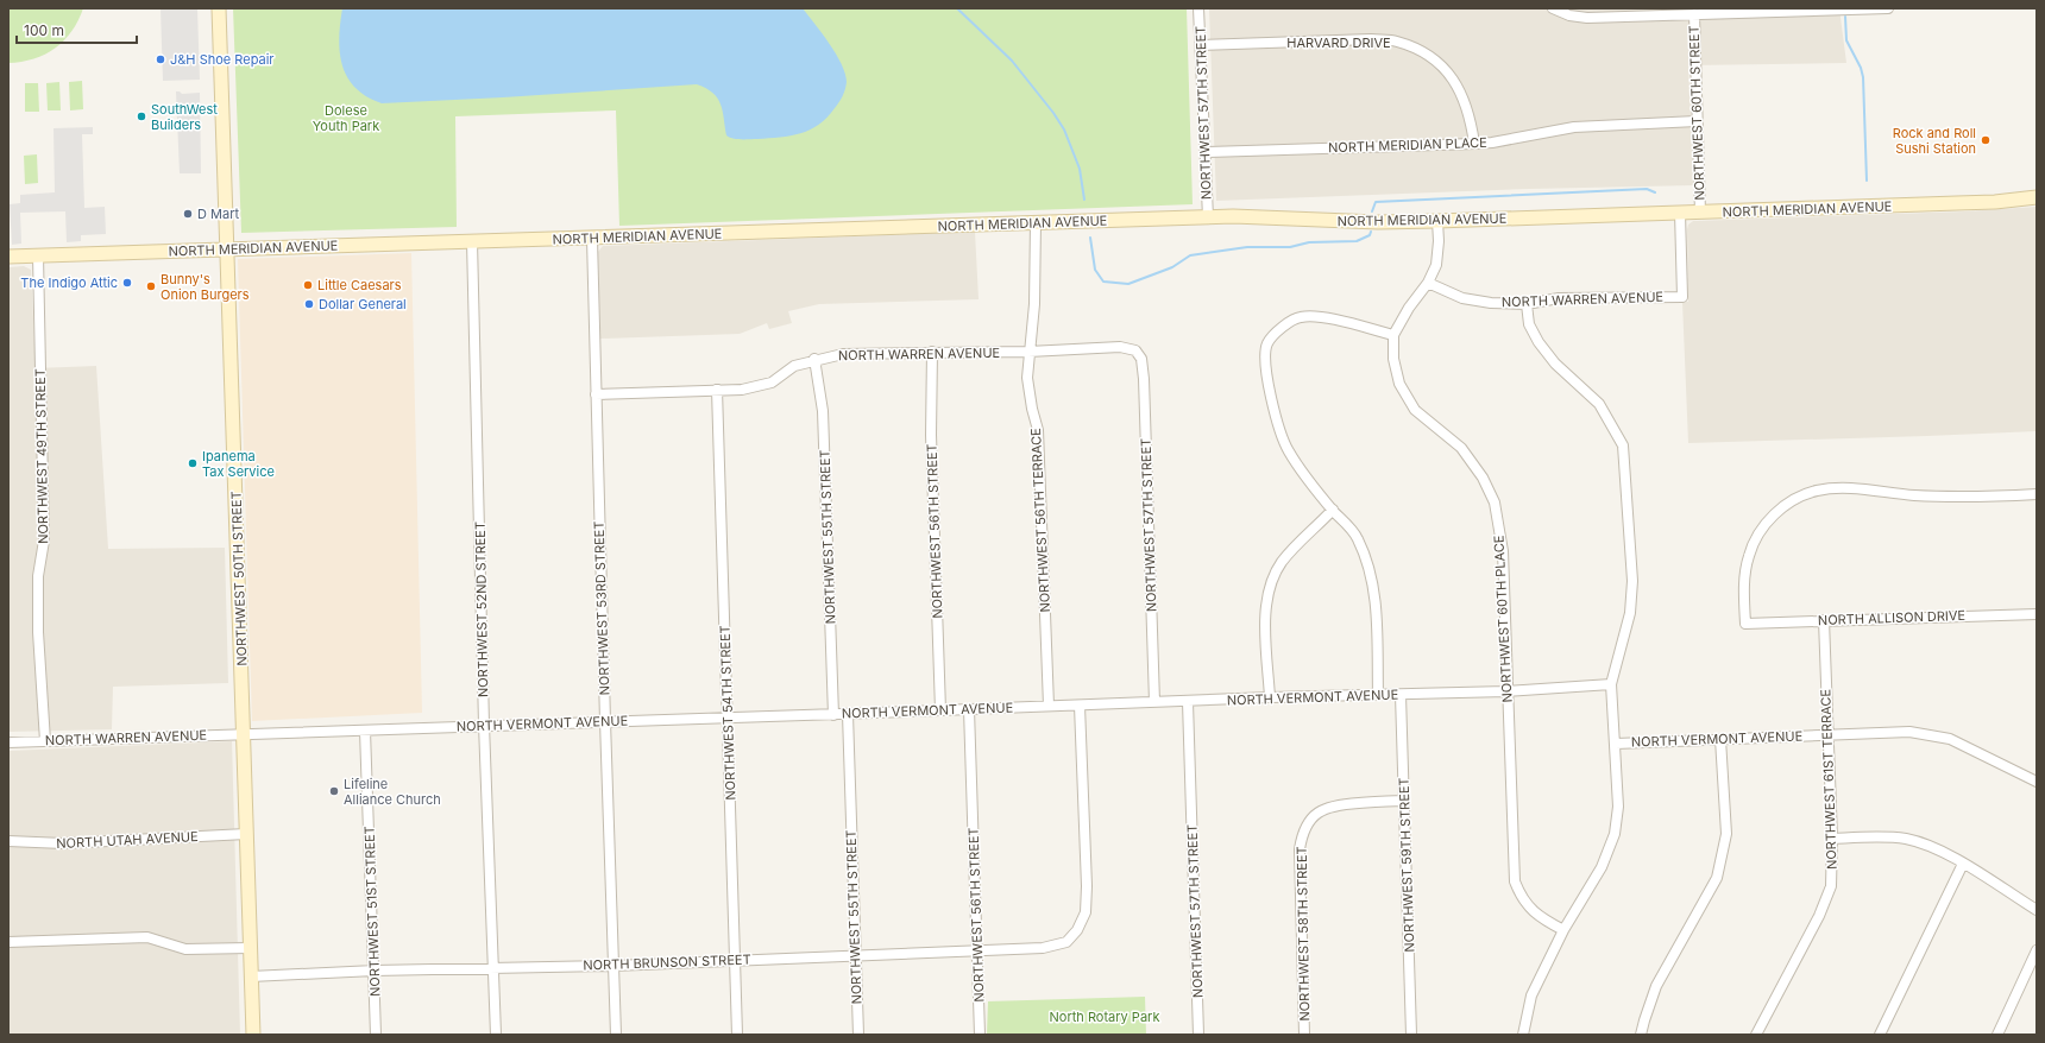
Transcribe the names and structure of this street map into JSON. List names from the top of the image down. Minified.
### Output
{"streets":{"main road":["NORTH MERIDIAN AVENUE","NORTHWEST 50TH STREET"],"street":["HARVARD DRIVE","NORTHWEST 57TH STREET","NORTHWEST 60TH STREET","NORTH MERIDIAN PLACE","NORTH WARREN AVENUE","NORTHWEST 49TH STREET","NORTHWEST 56TH TERRACE","NORTHWEST 56TH STREET","NORTHWEST 55TH STREET","NORTHWEST 53RD STREET","NORTHWEST 52ND STREET","NORTH ALLISON DRIVE","NORTHWEST 60TH PLACE","NORTH VERMONT AVENUE","NORTHWEST 54TH STREET","NORTHWEST 61ST TERRACE","NORTH UTAH AVENUE","NORTHWEST 59TH STREET","NORTHWEST 51ST STREET","NORTHWEST 58TH STREET","NORTH BRUNSON STREET"]},"crossings":[["HARVARD DRIVE","NORTHWEST 57TH STREET"],["HARVARD DRIVE","NORTH MERIDIAN PLACE"],["NORTHWEST 57TH STREET","NORTH MERIDIAN PLACE"],["NORTHWEST 57TH STREET","NORTH MERIDIAN AVENUE"],["NORTHWEST 57TH STREET","NORTH WARREN AVENUE"],["NORTHWEST 57TH STREET","NORTH VERMONT AVENUE"],["NORTHWEST 60TH STREET","NORTH MERIDIAN PLACE"],["NORTHWEST 60TH STREET","NORTH MERIDIAN AVENUE"],["NORTHWEST 60TH STREET","NORTH WARREN AVENUE"],["NORTH MERIDIAN AVENUE","NORTHWEST 49TH STREET"],["NORTH MERIDIAN AVENUE","NORTHWEST 56TH TERRACE"],["NORTH MERIDIAN AVENUE","NORTHWEST 50TH STREET"],["NORTH MERIDIAN AVENUE","NORTHWEST 53RD STREET"],["NORTH MERIDIAN AVENUE","NORTHWEST 52ND STREET"],["NORTH MERIDIAN AVENUE","NORTHWEST 60TH PLACE"],["NORTH WARREN AVENUE","NORTHWEST 49TH STREET"],["NORTH WARREN AVENUE","NORTHWEST 56TH TERRACE"],["NORTH WARREN AVENUE","NORTHWEST 56TH STREET"],["NORTH WARREN AVENUE","NORTHWEST 55TH STREET"],["NORTH WARREN AVENUE","NORTHWEST 50TH STREET"],["NORTH WARREN AVENUE","NORTHWEST 53RD STREET"],["NORTH WARREN AVENUE","NORTHWEST 60TH PLACE"],["NORTH WARREN AVENUE","NORTH VERMONT AVENUE"],["NORTH WARREN AVENUE","NORTHWEST 54TH STREET"],["NORTHWEST 56TH TERRACE","NORTH VERMONT AVENUE"],["NORTHWEST 56TH STREET","NORTH VERMONT AVENUE"],["NORTHWEST 56TH STREET","NORTH BRUNSON STREET"],["NORTHWEST 55TH STREET","NORTH VERMONT AVENUE"],["NORTHWEST 55TH STREET","NORTH BRUNSON STREET"],["NORTHWEST 50TH STREET","NORTH VERMONT AVENUE"],["NORTHWEST 50TH STREET","NORTH UTAH AVENUE"],["NORTHWEST 50TH STREET","NORTH BRUNSON STREET"],["NORTHWEST 53RD STREET","NORTH VERMONT AVENUE"],["NORTHWEST 53RD STREET","NORTH BRUNSON STREET"],["NORTHWEST 52ND STREET","NORTH VERMONT AVENUE"],["NORTHWEST 52ND STREET","NORTH BRUNSON STREET"],["NORTH ALLISON DRIVE","NORTHWEST 61ST TERRACE"],["NORTHWEST 60TH PLACE","NORTH VERMONT AVENUE"],["NORTH VERMONT AVENUE","NORTHWEST 54TH STREET"],["NORTH VERMONT AVENUE","NORTHWEST 61ST TERRACE"],["NORTH VERMONT AVENUE","NORTHWEST 59TH STREET"],["NORTH VERMONT AVENUE","NORTHWEST 51ST STREET"],["NORTH VERMONT AVENUE","NORTH BRUNSON STREET"],["NORTHWEST 54TH STREET","NORTH BRUNSON STREET"],["NORTHWEST 59TH STREET","NORTHWEST 58TH STREET"],["NORTHWEST 51ST STREET","NORTH BRUNSON STREET"]],"parks":["Dolese Youth Park","North Rotary Park"],"places":["J&H Shoe Repair","SouthWest Builders","Rock and Roll Sushi Station","D Mart","The Indigo Attic","Little Caesars","Bunny's Onion Burgers","Dollar General","Ipanema Tax Service","Lifeline Alliance Church"],"scale_bar":"100 m"}
